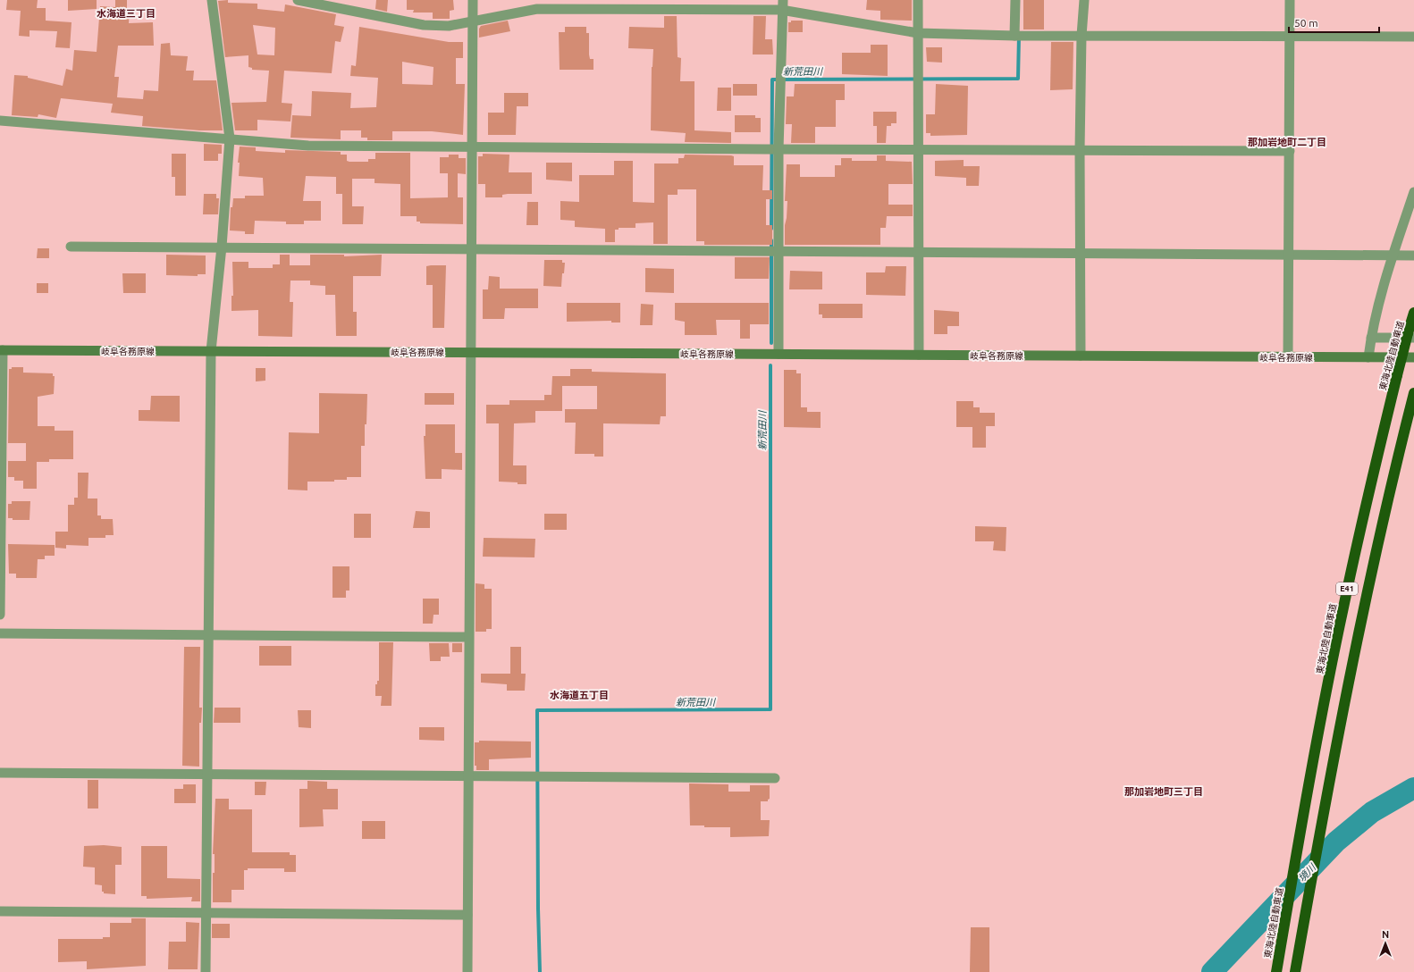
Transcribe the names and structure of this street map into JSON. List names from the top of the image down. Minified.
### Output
{"streets":{"highway":["東海北陸自動車道","E41"],"main road":["岐阜各務原線"]},"districts":["水海道三丁目","那加岩地町二丁目","水海道五丁目","那加岩地町三丁目"],"water":["新荒田川","境川"],"scale_bar":"50 m","north":"top"}
